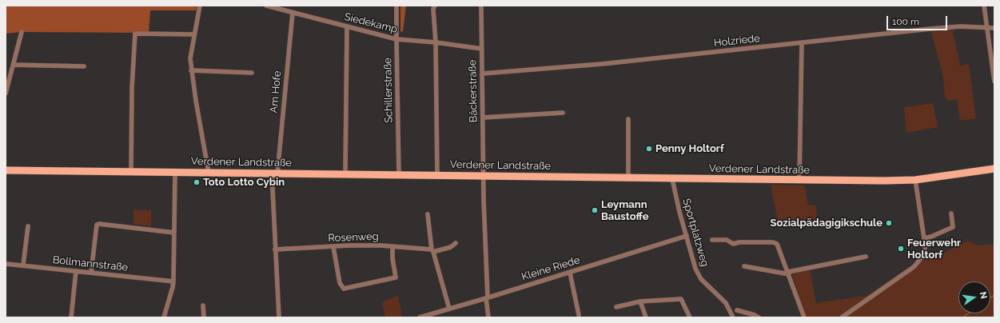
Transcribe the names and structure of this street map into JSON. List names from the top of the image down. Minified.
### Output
{"streets":{"main road":["Verdener Landstraße"],"street":["Siedekamp","Holzriede","Schillerstraße","Bäckerstraße","Am Hofe","Sportplatzweg","Rosenweg","Bollmannstraße","Kleine Riede"]},"crossings":[["Siedekamp","Schillerstraße"],["Siedekamp","Bäckerstraße"],["Siedekamp","Am Hofe"],["Holzriede","Bäckerstraße"],["Schillerstraße","Verdener Landstraße"],["Bäckerstraße","Verdener Landstraße"],["Bäckerstraße","Kleine Riede"],["Am Hofe","Verdener Landstraße"],["Am Hofe","Rosenweg"],["Verdener Landstraße","Sportplatzweg"],["Sportplatzweg","Kleine Riede"]],"places":["Penny Holtorf","Toto Lotto Cybin","Leymann Baustoffe","Sozialpädagigikschule","Feuerwehr Holtorf"],"scale_bar":"100 m","north":"right"}
